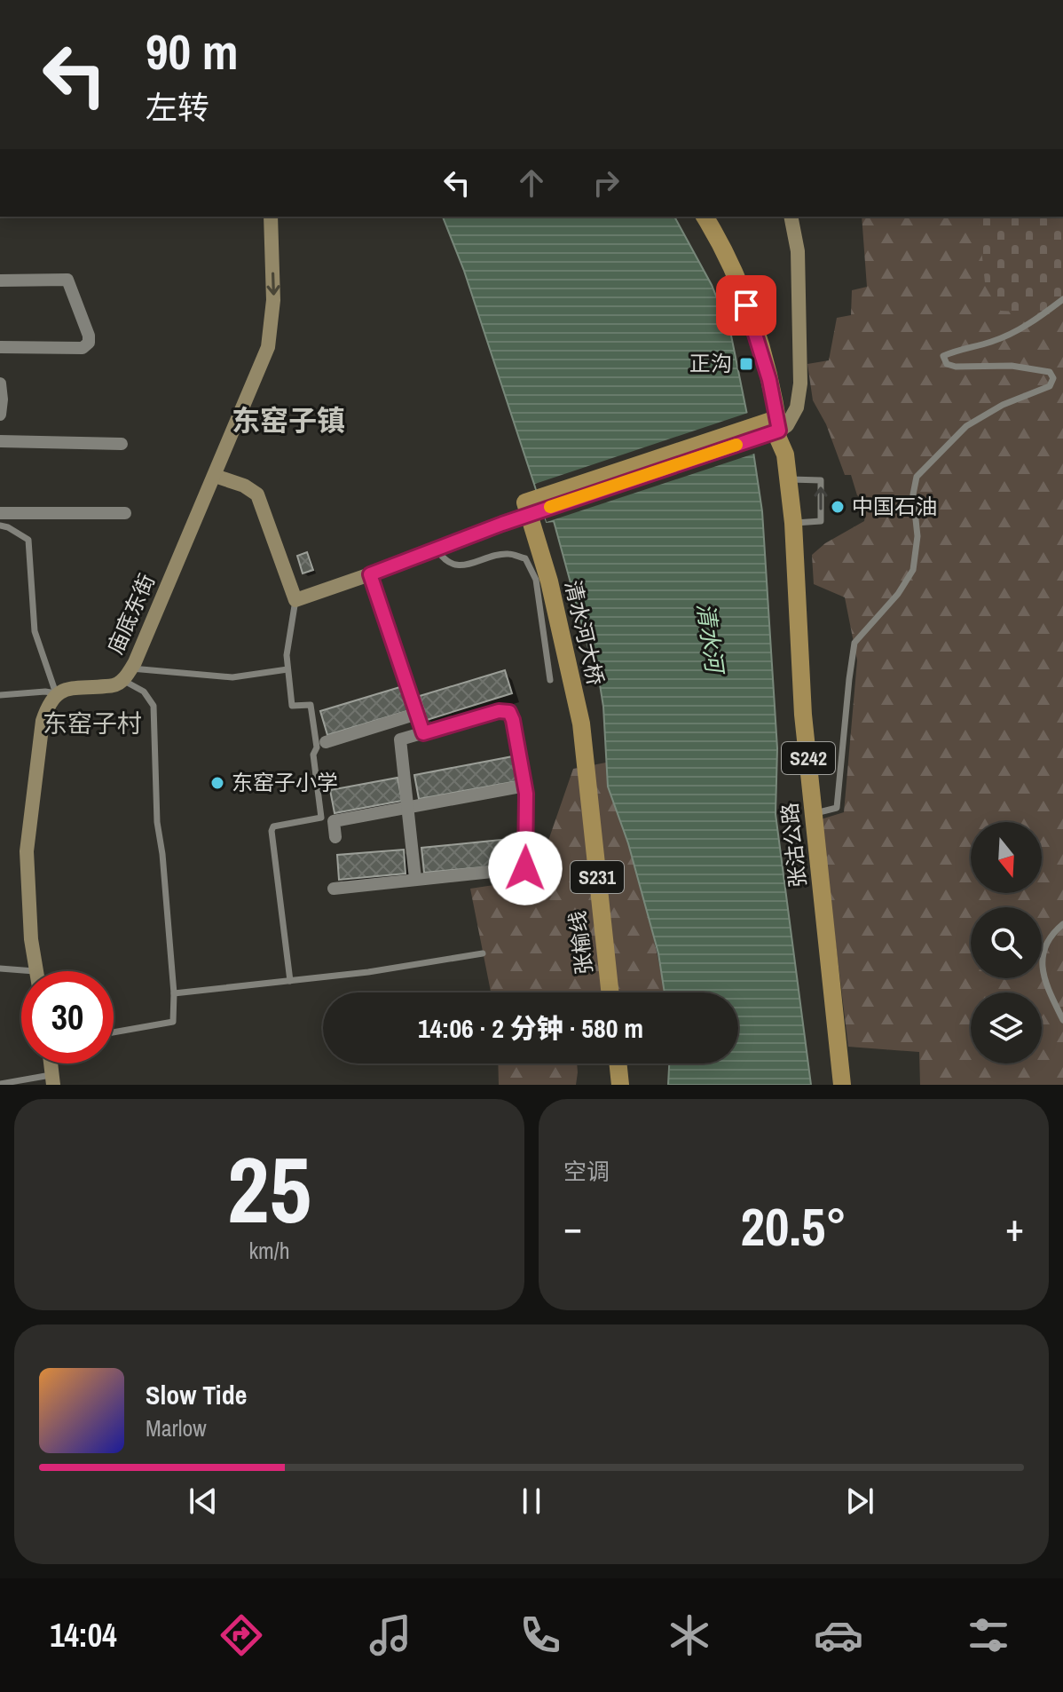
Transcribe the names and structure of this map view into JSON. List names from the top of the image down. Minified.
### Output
{"streets":{"main road":["清水河大桥","S242","张沽公路","S231","张榆线"],"street":["庙底东街"]},"crossings":[["清水河大桥","张榆线"]],"one_way":["庙底东街"],"districts":["东窑子镇","东窑子村"],"water":["清水河"],"places":{"transit":["正沟"],"other":["中国石油","东窑子小学"]},"north":"bottom","page":{"turn":["90 m","左转"],"limit":"30","trip":"14:06 · 2 分钟 · 580 m","tile":[["25","km/h"],"空调"],"heat":["−","20.5°","+"],"song":["Slow Tide","Marlow"],"tabs":"14:04"}}
